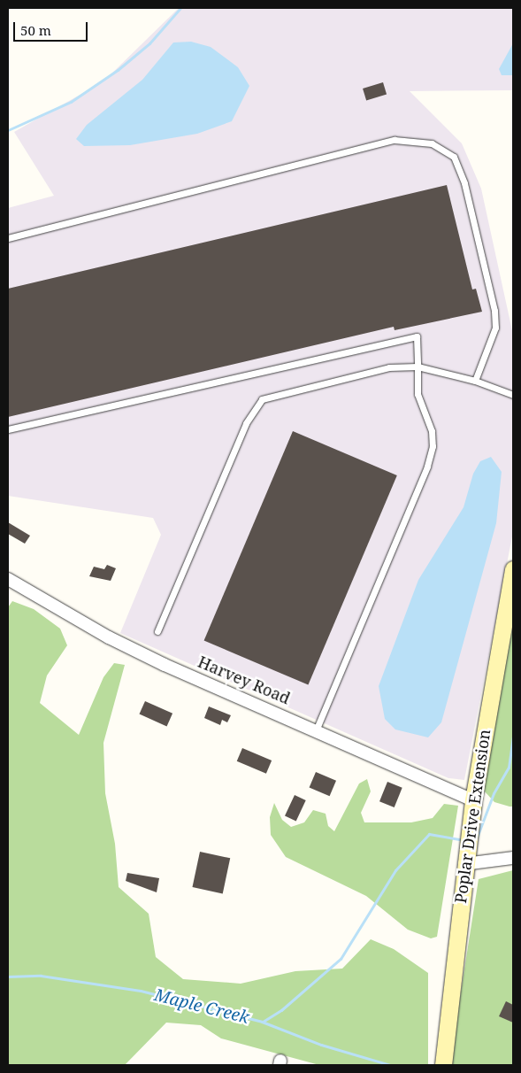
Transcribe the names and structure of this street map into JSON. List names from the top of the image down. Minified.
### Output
{"streets":{"street":["Harvey Road","Poplar Drive Extension"]},"crossings":[["Harvey Road","Poplar Drive Extension"]],"water":["Maple Creek"],"scale_bar":"50 m"}
